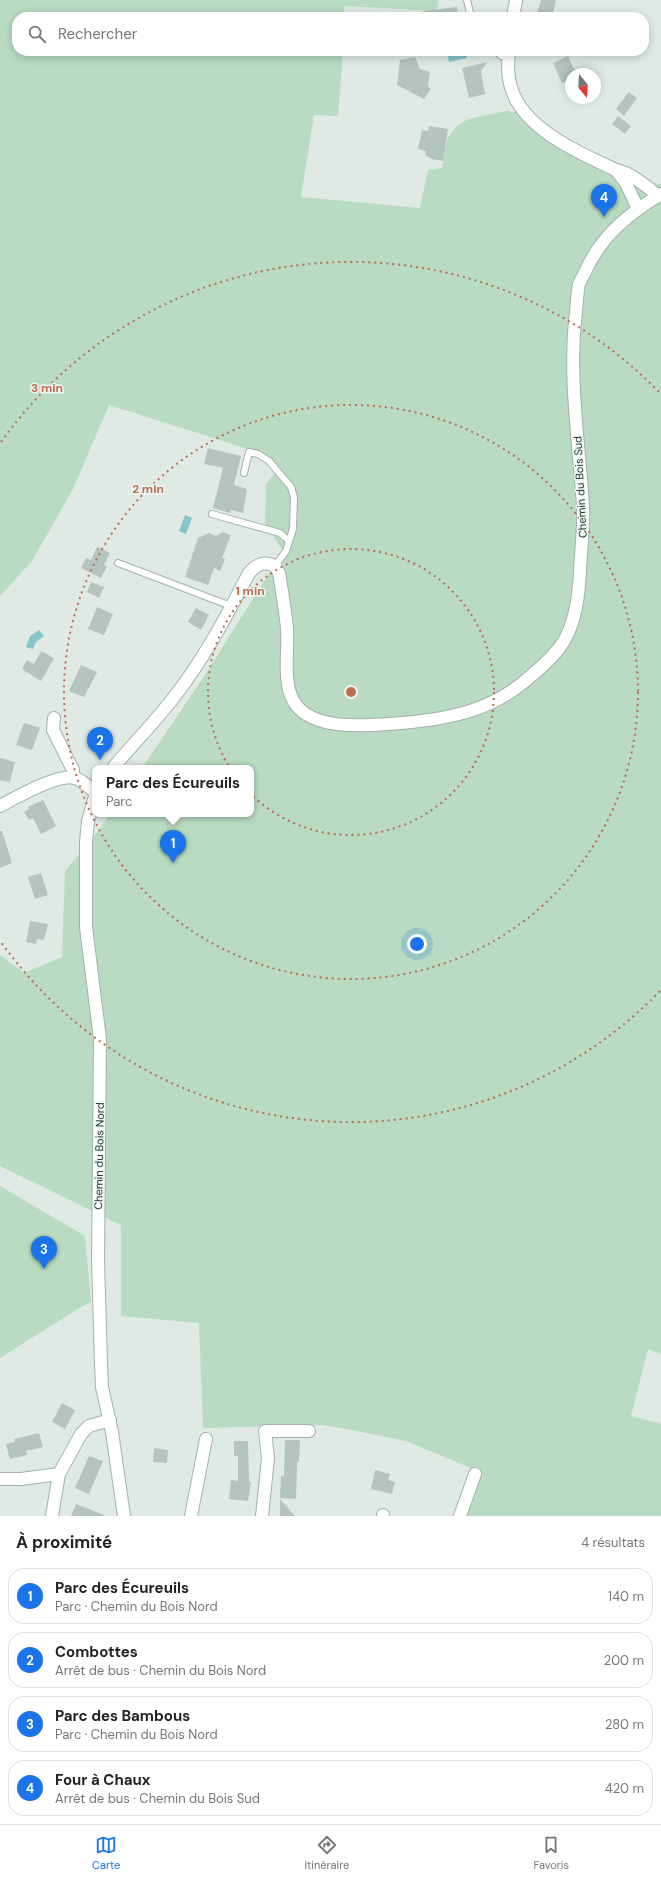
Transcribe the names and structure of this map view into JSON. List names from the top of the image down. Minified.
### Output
{"streets":{"street":["Chemin du Bois Sud","Chemin du Bois Nord"]},"north":"bottom","page":{"search":"Rechercher","pins":["4","2","1","3"],"popup":["Parc des Écureuils","Parc"],"heading":["À proximité","4 résultats"],"list":[{"mark":"1","name":"Parc des Écureuils","note":"Parc · Chemin du Bois Nord","value":"140 m"},{"mark":"2","name":"Combottes","note":"Arrêt de bus · Chemin du Bois Nord","value":"200 m"},{"mark":"3","name":"Parc des Bambous","note":"Parc · Chemin du Bois Nord","value":"280 m"},{"mark":"4","name":"Four à Chaux","note":"Arrêt de bus · Chemin du Bois Sud","value":"420 m"}],"nav":["Carte","Itinéraire","Favoris"]},"rings":["3 min","2 min","1 min"]}
